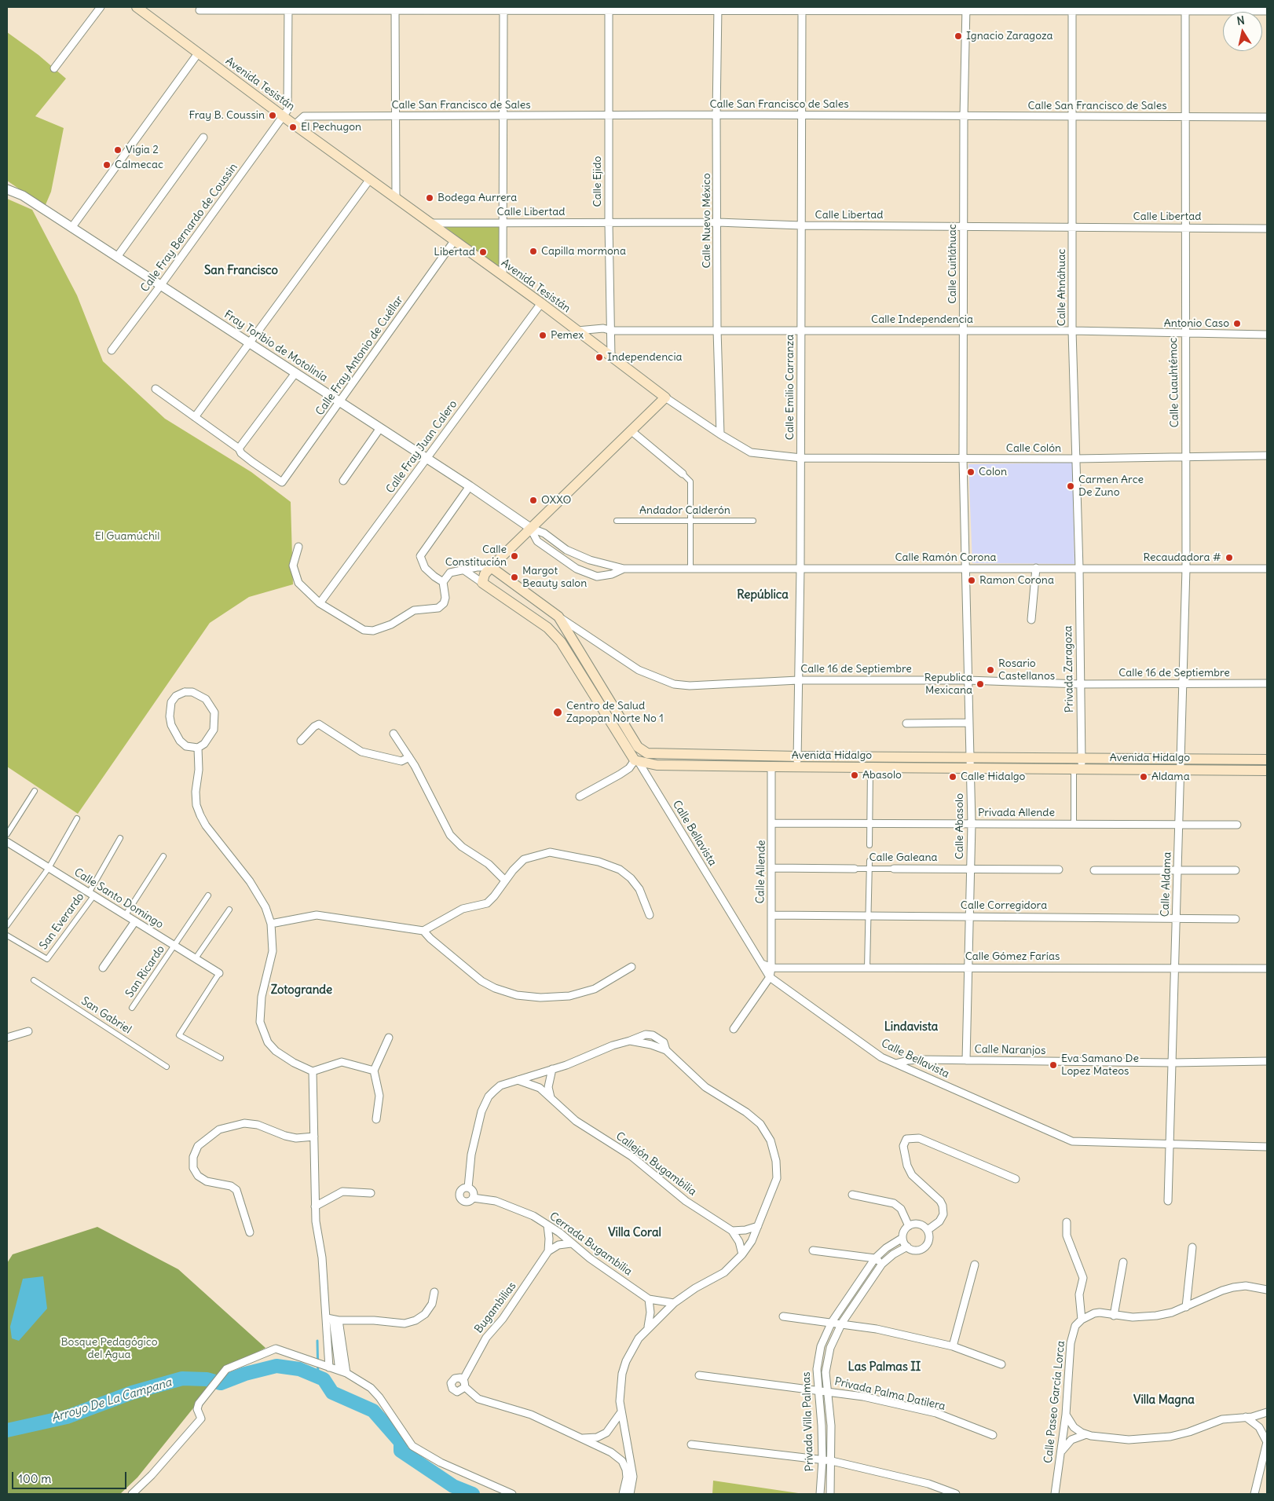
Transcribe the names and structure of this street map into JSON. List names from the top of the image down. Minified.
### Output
{"streets":{"main road":["Avenida Tesistán","Avenida Hidalgo"],"street":["Calle San Francisco de Sales","Calle Ejido","Calle Libertad","Calle Nuevo México","Calle Fray Bernardo de Coussin","Calle Cuitláhuac","Calle Ahnáhuac","Calle Independencia","Fray Toribio de Motolinía","Calle Fray Antonio de Cuéllar","Calle Cuauhtémoc","Calle Emilio Carranza","Calle Fray Juan Calero","Calle Colón","Andador Calderón","Calle Ramón Corona","Calle 16 de Septiembre","Privada Zaragoza","Privada Allende","Calle Abasolo","Calle Bellavista","Calle Galeana","Calle Allende","Calle Aldama","Calle Santo Domingo","Calle Corregidora","San Everardo","Calle Gómez Farías","San Ricardo","San Gabriel","Calle Naranjos","Callejón Bugambilia","Cerrada Bugambilia","Bugambilias","Privada Palma Datilera","Calle Paseo García Lorca","Privada Villa Palmas"]},"crossings":[["Avenida Tesistán","Calle San Francisco de Sales"],["Avenida Tesistán","Calle Ejido"],["Avenida Tesistán","Calle Libertad"],["Avenida Tesistán","Calle Nuevo México"],["Avenida Tesistán","Calle Fray Bernardo de Coussin"],["Avenida Tesistán","Calle Independencia"],["Avenida Tesistán","Calle Fray Antonio de Cuéllar"],["Avenida Tesistán","Calle Emilio Carranza"],["Avenida Tesistán","Calle Fray Juan Calero"],["Avenida Tesistán","Calle Colón"],["Calle San Francisco de Sales","Calle Ejido"],["Calle San Francisco de Sales","Calle Nuevo México"],["Calle San Francisco de Sales","Calle Cuitláhuac"],["Calle San Francisco de Sales","Calle Ahnáhuac"],["Calle San Francisco de Sales","Calle Cuauhtémoc"],["Calle San Francisco de Sales","Calle Emilio Carranza"],["Calle Ejido","Calle Libertad"],["Calle Ejido","Calle Independencia"],["Calle Libertad","Calle Nuevo México"],["Calle Libertad","Calle Cuitláhuac"],["Calle Libertad","Calle Ahnáhuac"],["Calle Libertad","Calle Cuauhtémoc"],["Calle Libertad","Calle Emilio Carranza"],["Calle Nuevo México","Calle Independencia"],["Calle Fray Bernardo de Coussin","Fray Toribio de Motolinía"],["Calle Cuitláhuac","Calle Independencia"],["Calle Cuitláhuac","Calle Colón"],["Calle Cuitláhuac","Calle Ramón Corona"],["Calle Cuitláhuac","Calle Abasolo"],["Calle Ahnáhuac","Calle Independencia"],["Calle Ahnáhuac","Calle Colón"],["Calle Ahnáhuac","Calle Ramón Corona"],["Calle Ahnáhuac","Privada Zaragoza"],["Calle Independencia","Calle Cuauhtémoc"],["Calle Independencia","Calle Emilio Carranza"],["Fray Toribio de Motolinía","Calle Fray Antonio de Cuéllar"],["Fray Toribio de Motolinía","Calle Fray Juan Calero"],["Fray Toribio de Motolinía","Calle Ramón Corona"],["Calle Cuauhtémoc","Calle Colón"],["Calle Cuauhtémoc","Calle Ramón Corona"],["Calle Cuauhtémoc","Calle Aldama"],["Calle Emilio Carranza","Calle Colón"],["Calle Emilio Carranza","Calle Ramón Corona"],["Calle Emilio Carranza","Calle 16 de Septiembre"],["Calle Emilio Carranza","Avenida Hidalgo"],["Calle Ramón Corona","Privada Zaragoza"],["Calle Ramón Corona","Calle Abasolo"],["Calle Ramón Corona","Calle Aldama"],["Calle 16 de Septiembre","Privada Zaragoza"],["Calle 16 de Septiembre","Avenida Hidalgo"],["Calle 16 de Septiembre","Calle Abasolo"],["Calle 16 de Septiembre","Calle Aldama"],["Privada Zaragoza","Avenida Hidalgo"],["Avenida Hidalgo","Calle Abasolo"],["Avenida Hidalgo","Calle Bellavista"],["Avenida Hidalgo","Calle Allende"],["Avenida Hidalgo","Calle Aldama"],["Privada Allende","Calle Abasolo"],["Privada Allende","Calle Allende"],["Privada Allende","Calle Aldama"],["Calle Abasolo","Calle Galeana"],["Calle Abasolo","Calle Corregidora"],["Calle Abasolo","Calle Gómez Farías"],["Calle Abasolo","Calle Naranjos"],["Calle Bellavista","Calle Allende"],["Calle Bellavista","Calle Aldama"],["Calle Bellavista","Calle Gómez Farías"],["Calle Bellavista","Calle Naranjos"],["Calle Galeana","Calle Allende"],["Calle Allende","Calle Corregidora"],["Calle Allende","Calle Gómez Farías"],["Calle Aldama","Calle Corregidora"],["Calle Aldama","Calle Gómez Farías"],["Calle Aldama","Calle Naranjos"],["Calle Santo Domingo","San Everardo"],["Calle Santo Domingo","San Ricardo"],["Privada Palma Datilera","Privada Villa Palmas"]],"districts":["San Francisco","República","Zotogrande","Lindavista","Villa Coral","Las Palmas II","Villa Magna"],"water":["Arroyo De La Campana"],"parks":["El Guamúchil","Bosque Pedagógico del Agua"],"places":["Ignacio Zaragoza","Fray B. Coussin","El Pechugon","Vigia 2","Calmecac","Bodega Aurrera","Capilla mormona","Libertad","Antonio Caso","Pemex","Independencia","Colon","Carmen Arce De Zuno","OXXO","Calle Constitución","Recaudadora #","Margot Beauty salon","Ramon Corona","Rosario Castellanos","Republica Mexicana","Centro de Salud Zapopan Norte No 1","Abasolo","Calle Hidalgo","Aldama","Eva Samano De Lopez Mateos"],"scale_bar":"100 m","north":"top"}
